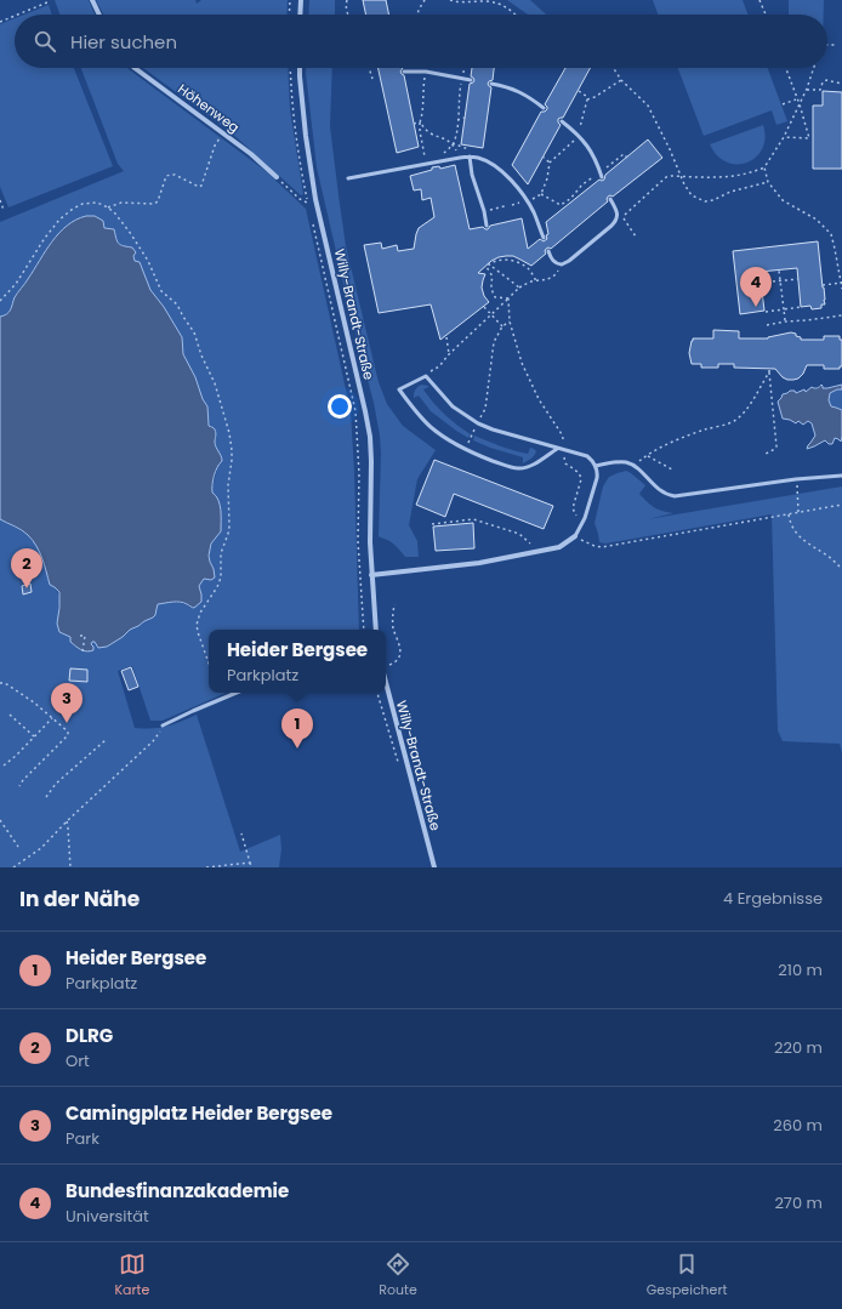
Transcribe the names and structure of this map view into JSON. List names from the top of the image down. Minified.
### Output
{"streets":{"street":["Höhenweg","Willy-Brandt-Straße"]},"page":{"search":"Hier suchen","pins":["4","2","3","1"],"popup":["Heider Bergsee","Parkplatz"],"heading":["In der Nähe","4 Ergebnisse"],"list":[{"mark":"1","name":"Heider Bergsee","note":"Parkplatz","value":"210 m"},{"mark":"2","name":"DLRG","note":"Ort","value":"220 m"},{"mark":"3","name":"Camingplatz Heider Bergsee","note":"Park","value":"260 m"},{"mark":"4","name":"Bundesfinanzakademie","note":"Universität","value":"270 m"}],"nav":["Karte","Route","Gespeichert"]}}
